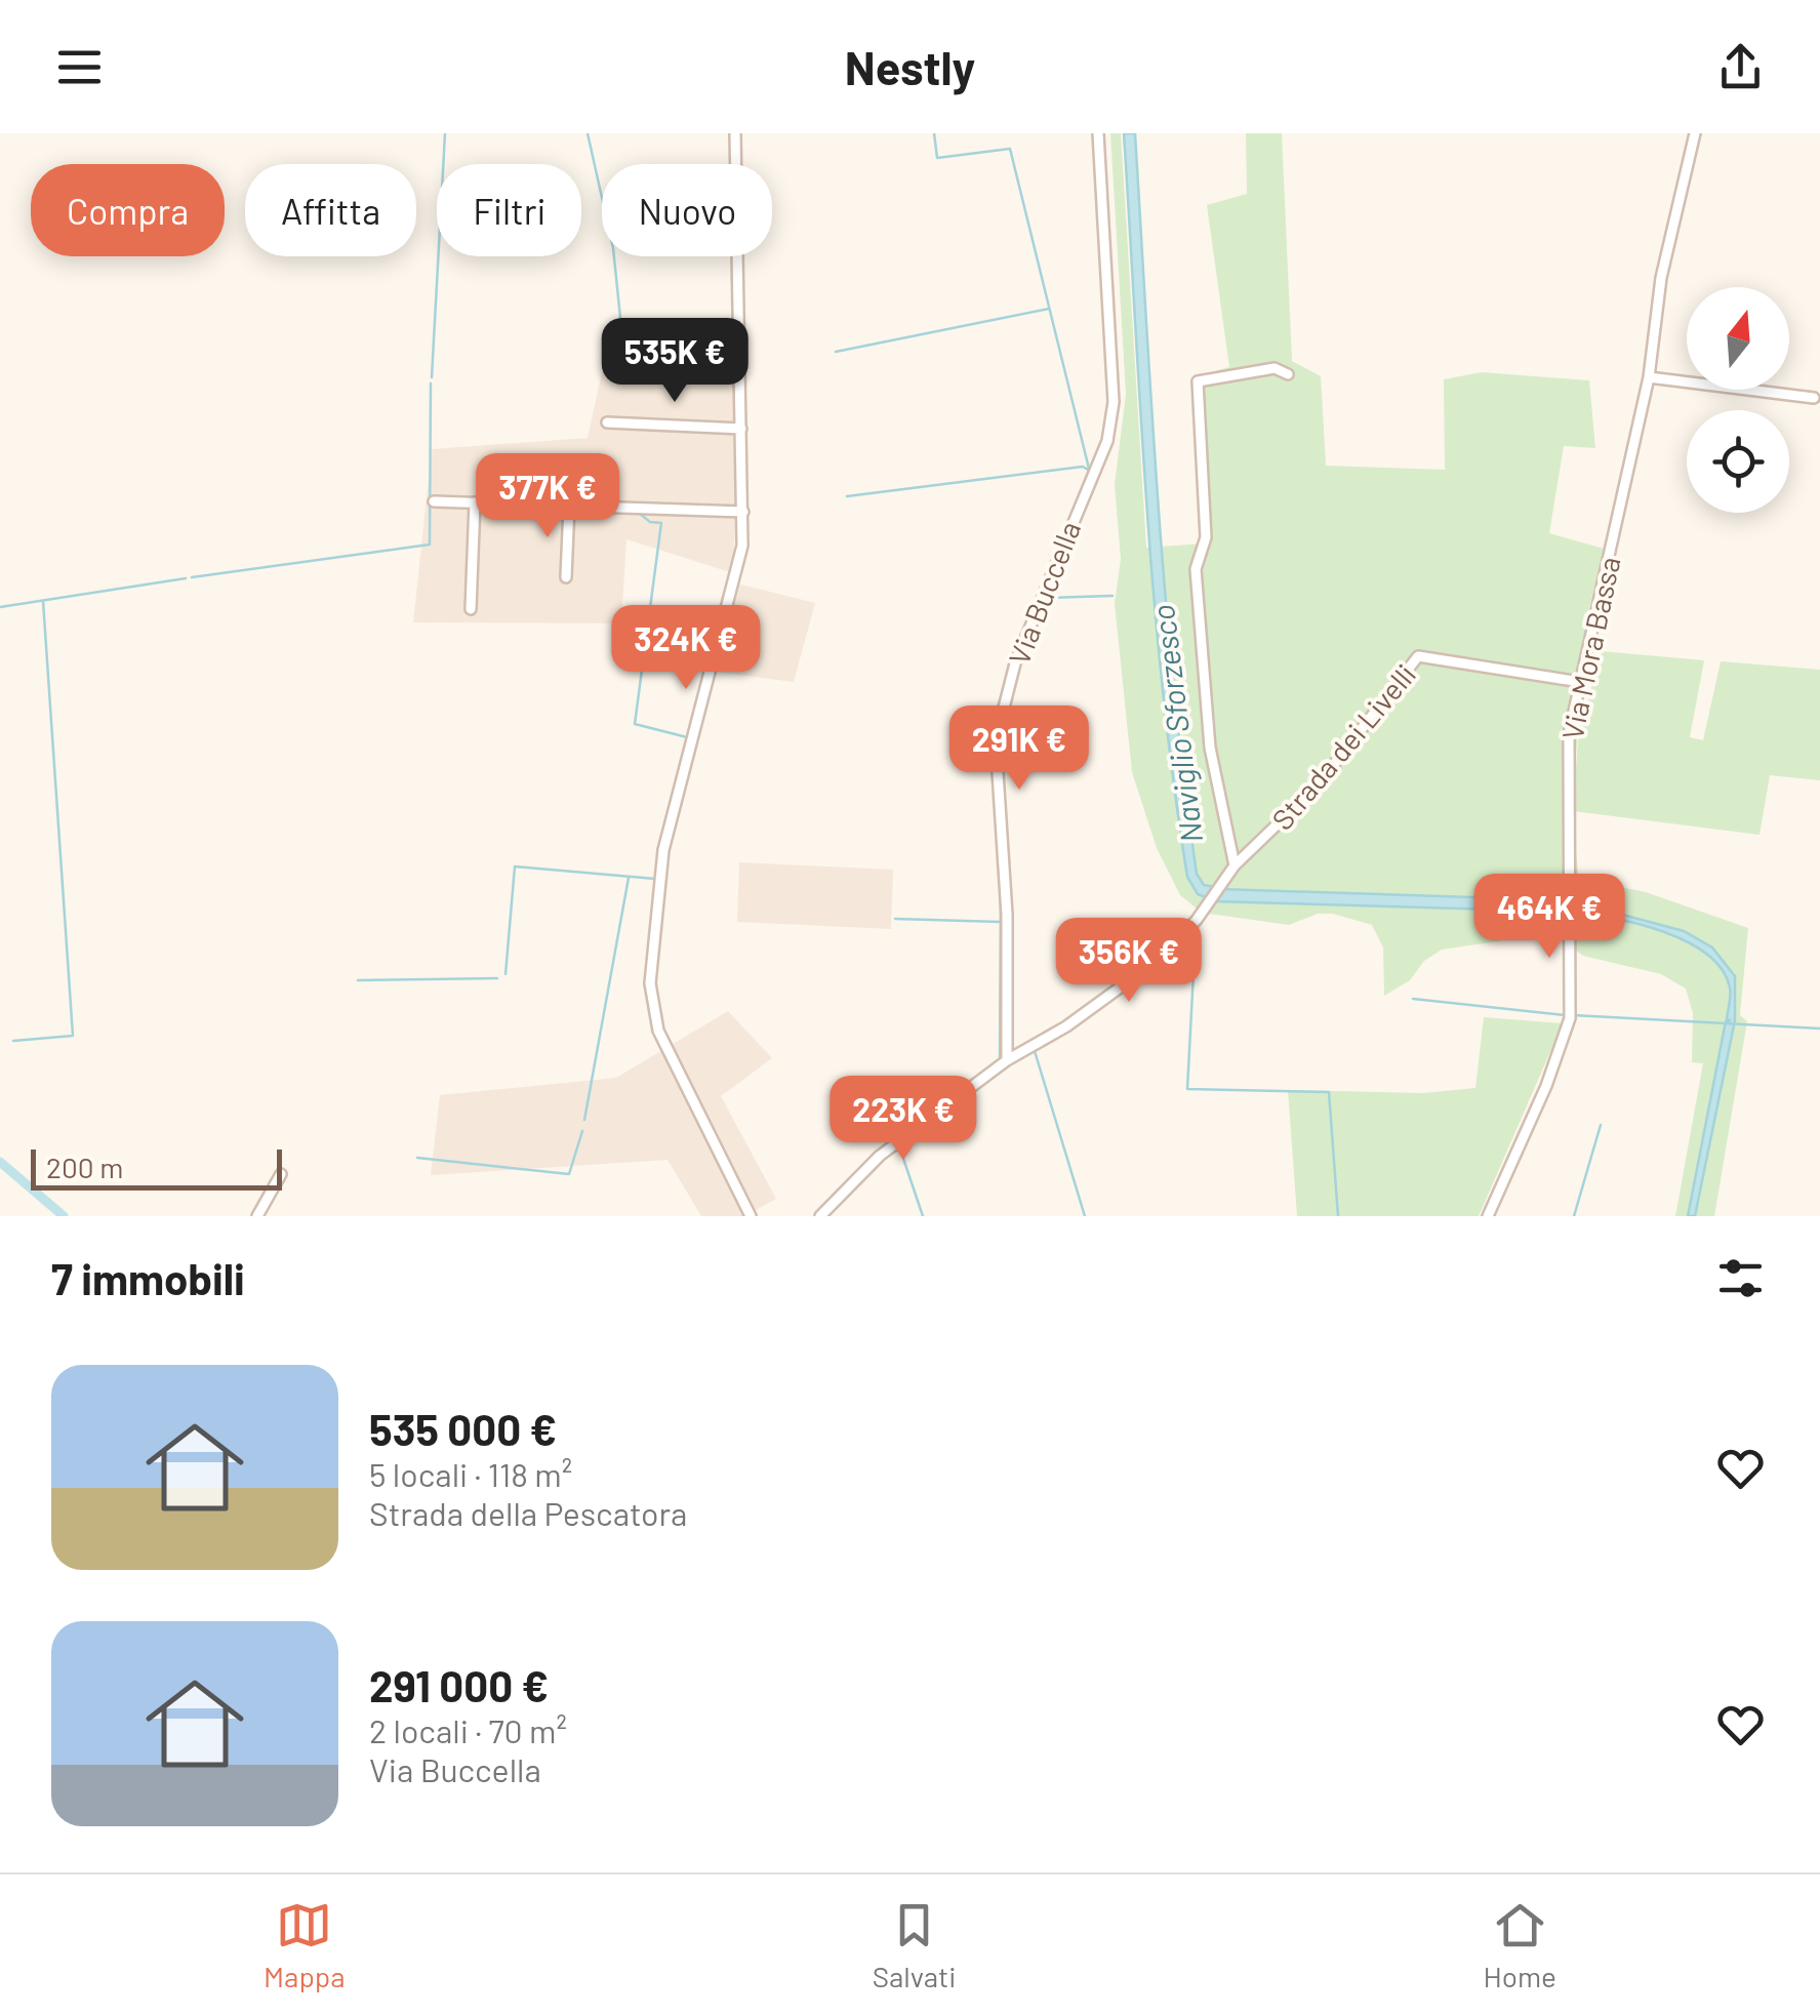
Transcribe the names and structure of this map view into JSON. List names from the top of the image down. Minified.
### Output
{"streets":{"street":["Via Buccella","Via Mora Bassa","Strada dei Livelli"]},"crossings":[["Via Buccella","Strada dei Livelli"],["Via Mora Bassa","Strada dei Livelli"]],"water":["Naviglio Sforzesco"],"scale_bar":"200 m","north":"top","page":{"header":"Nestly","chip":["Compra","Affitta","Filtri","Nuovo"],"price":["535K €","377K €","324K €","291K €","464K €","356K €","223K €"],"scale":"200 m","heading":"7 immobili","list":[{"name":"535 000 €","note":"5 locali · 118 m² · Strada della Pescatora"},{"name":"291 000 €","note":"2 locali · 70 m² · Via Buccella"}],"tabs":["Mappa","Salvati","Home"]}}
